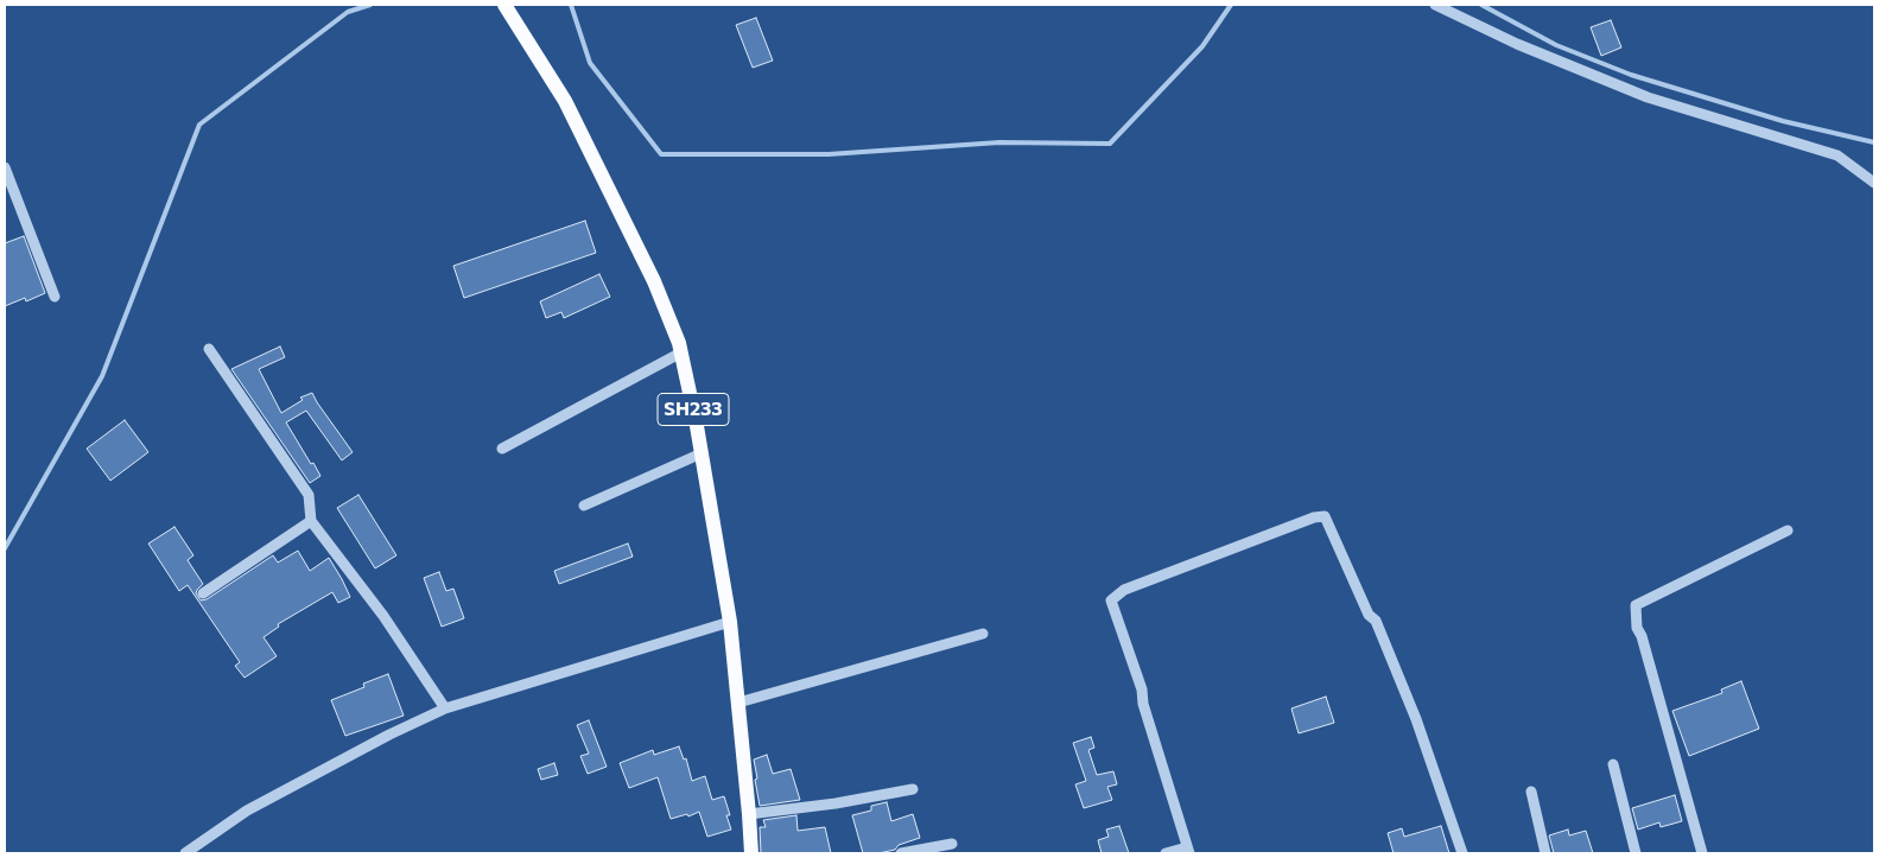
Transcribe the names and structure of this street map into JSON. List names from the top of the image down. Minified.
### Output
{"streets":{"main road":["SH233"]}}
